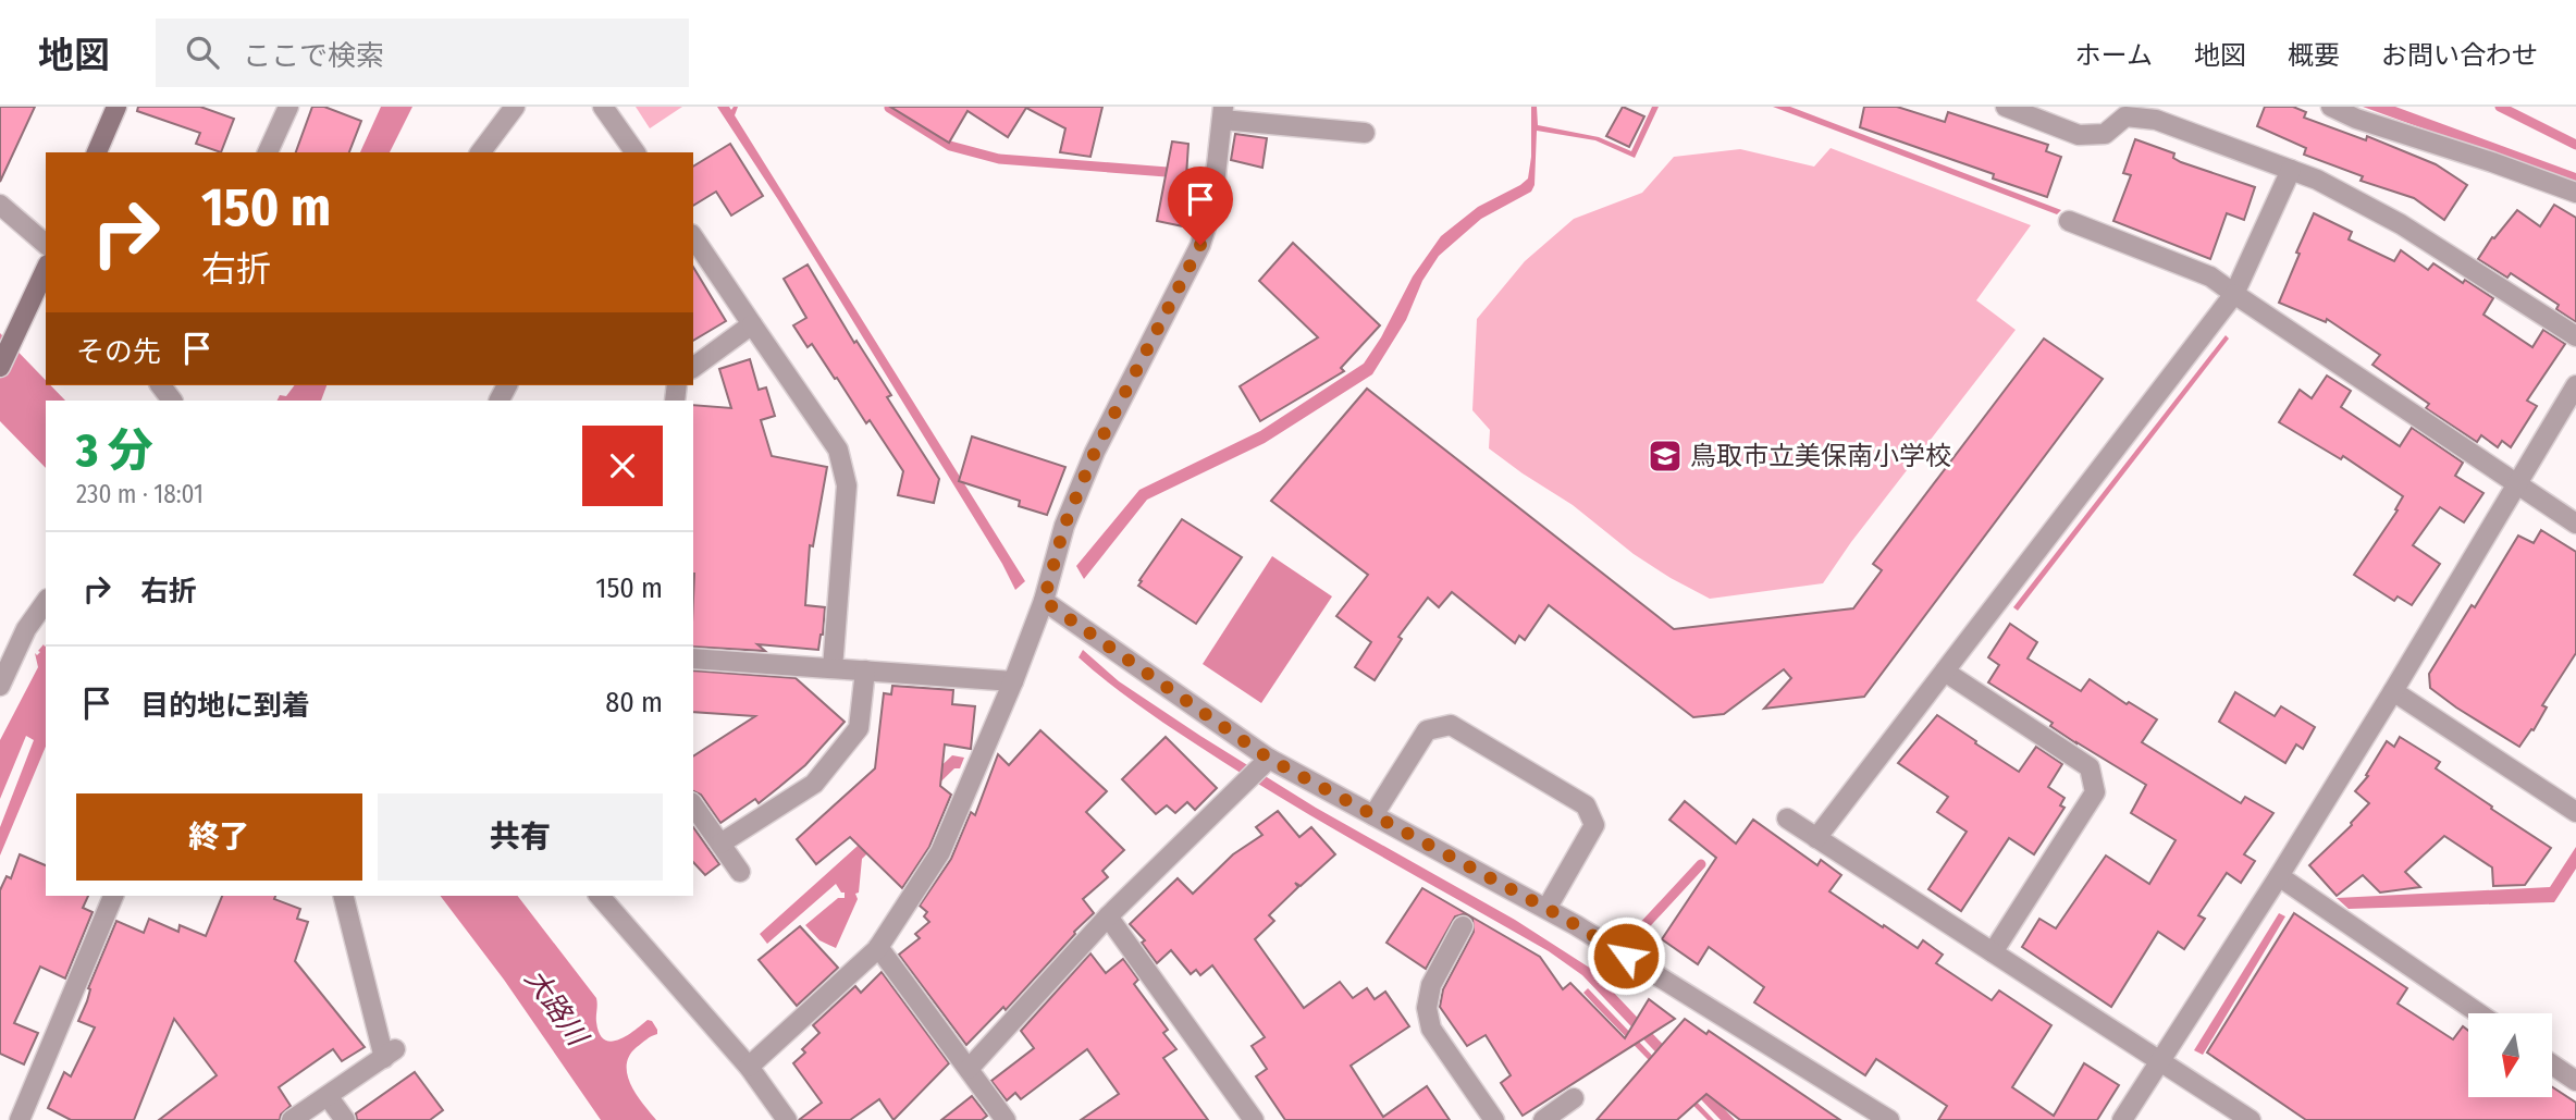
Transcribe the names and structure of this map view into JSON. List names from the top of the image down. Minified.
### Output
{"water":["大路川"],"places":{"school or university":["鳥取市立美保南小学校"]},"north":"bottom","page":{"header":"地図","search":"ここで検索","nav":["ホーム","地図","概要","お問い合わせ"],"turn":["150 m","右折"],"then":"その先","heading":["3 分","230 m · 18:01"],"list":[{"name":"右折","value":"150 m"},{"name":"目的地に到着","value":"80 m"}],"buttons":["終了","共有"]}}
